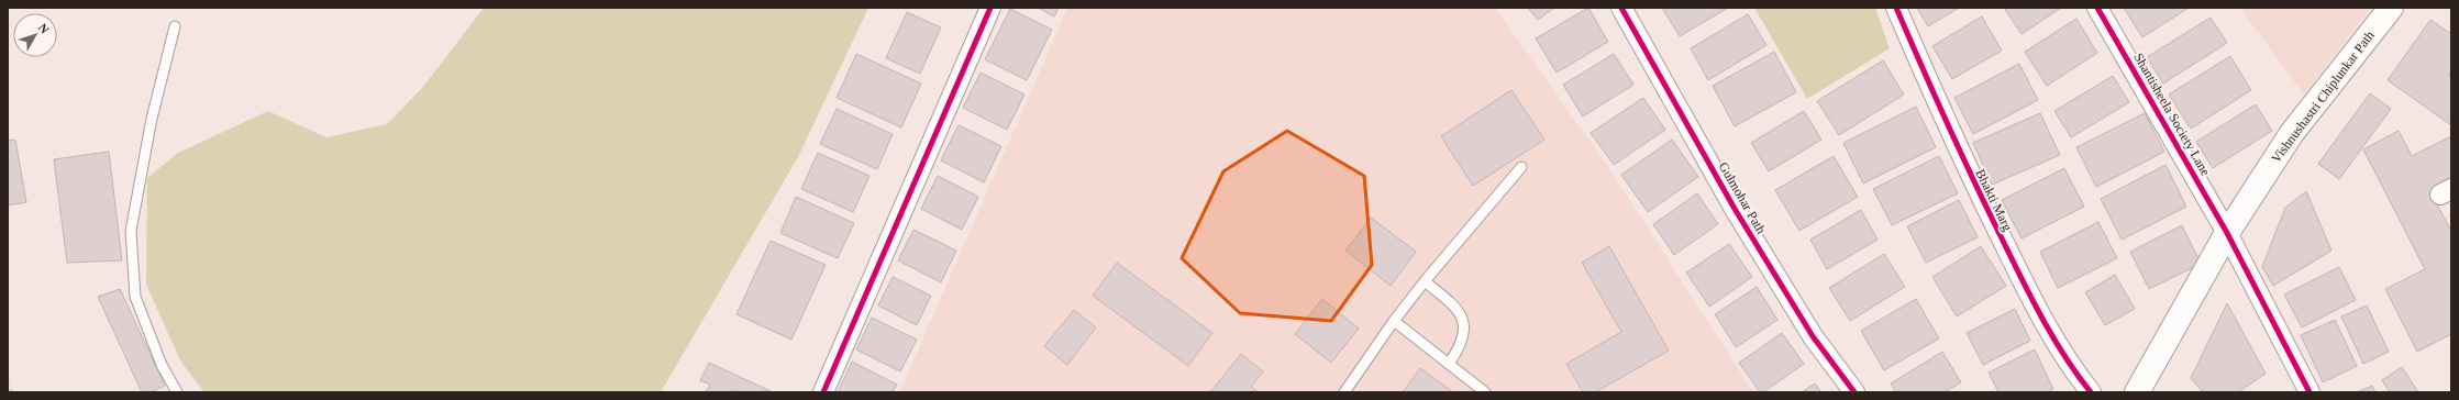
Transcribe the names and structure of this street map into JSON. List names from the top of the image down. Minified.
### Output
{"streets":{"main road":["Vishnushastri Chiplunkar Path"],"street":["Shantisheela Society Lane","Gulmohar Path","Bhakti Marg"]},"crossings":[["Vishnushastri Chiplunkar Path","Shantisheela Society Lane"]],"north":"top right"}
